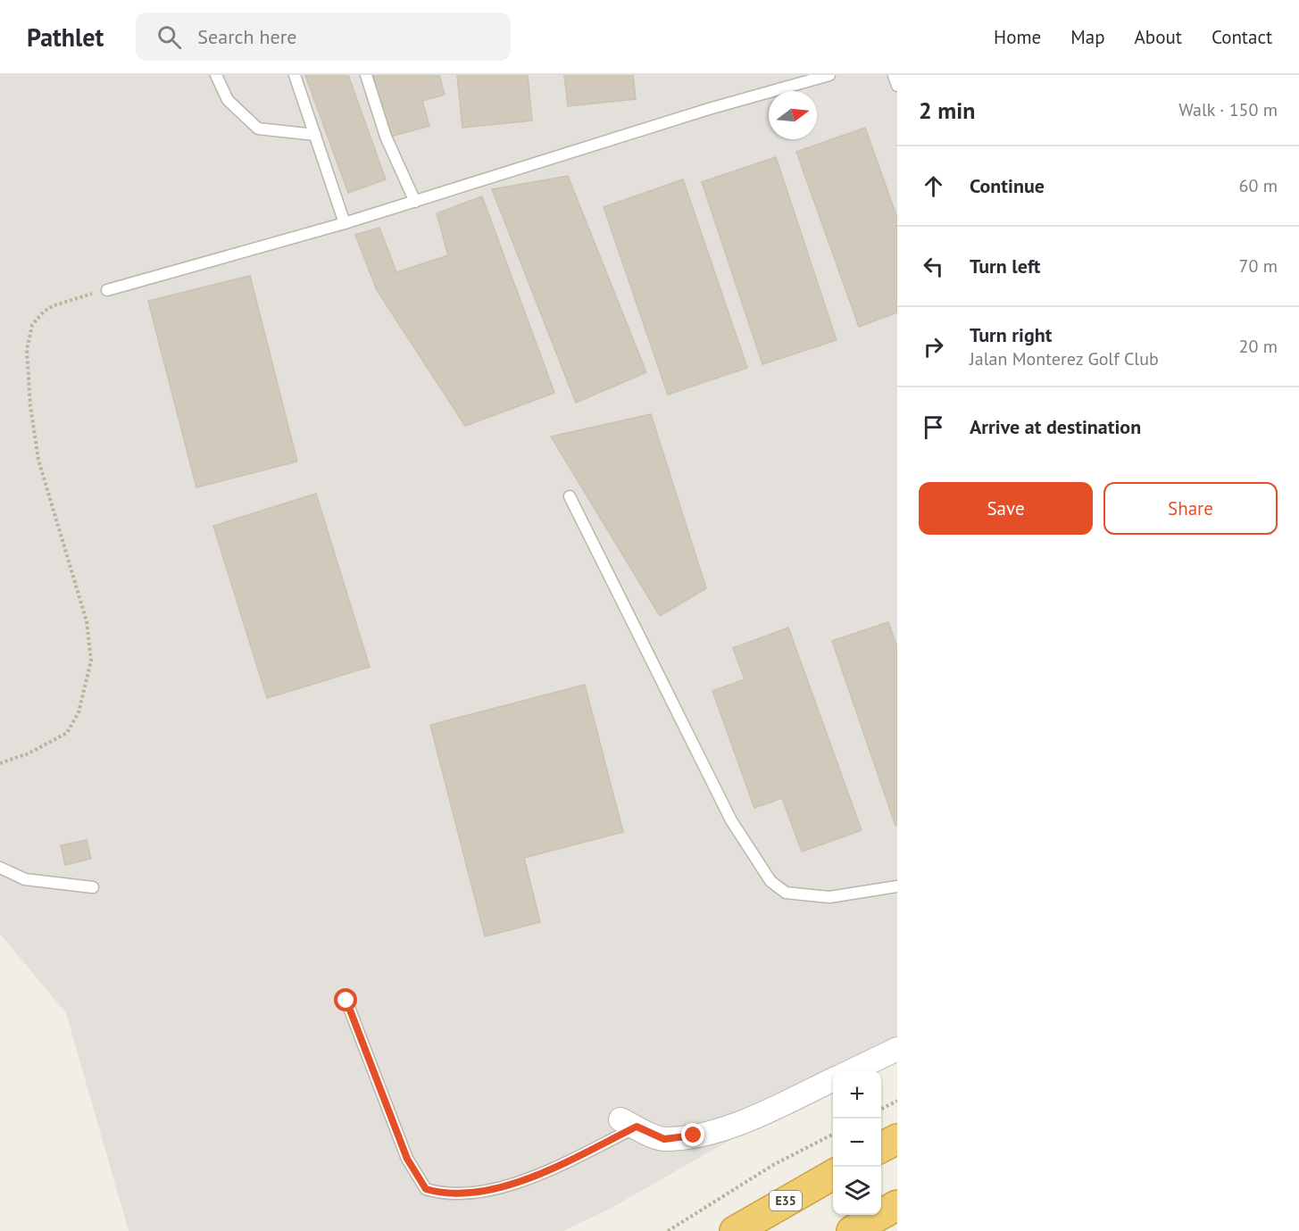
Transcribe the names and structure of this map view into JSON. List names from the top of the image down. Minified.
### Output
{"streets":{"highway":["E35"]},"north":"right","page":{"header":"Pathlet","search":"Search here","nav":["Home","Map","About","Contact"],"heading":["2 min","Walk · 150 m"],"list":[["Continue","60 m"],["Turn left","70 m"],["Turn right","Jalan Monterez Golf Club","20 m"],"Arrive at destination"],"buttons":["Save","Share"],"map_buttons":["+","−"]}}
